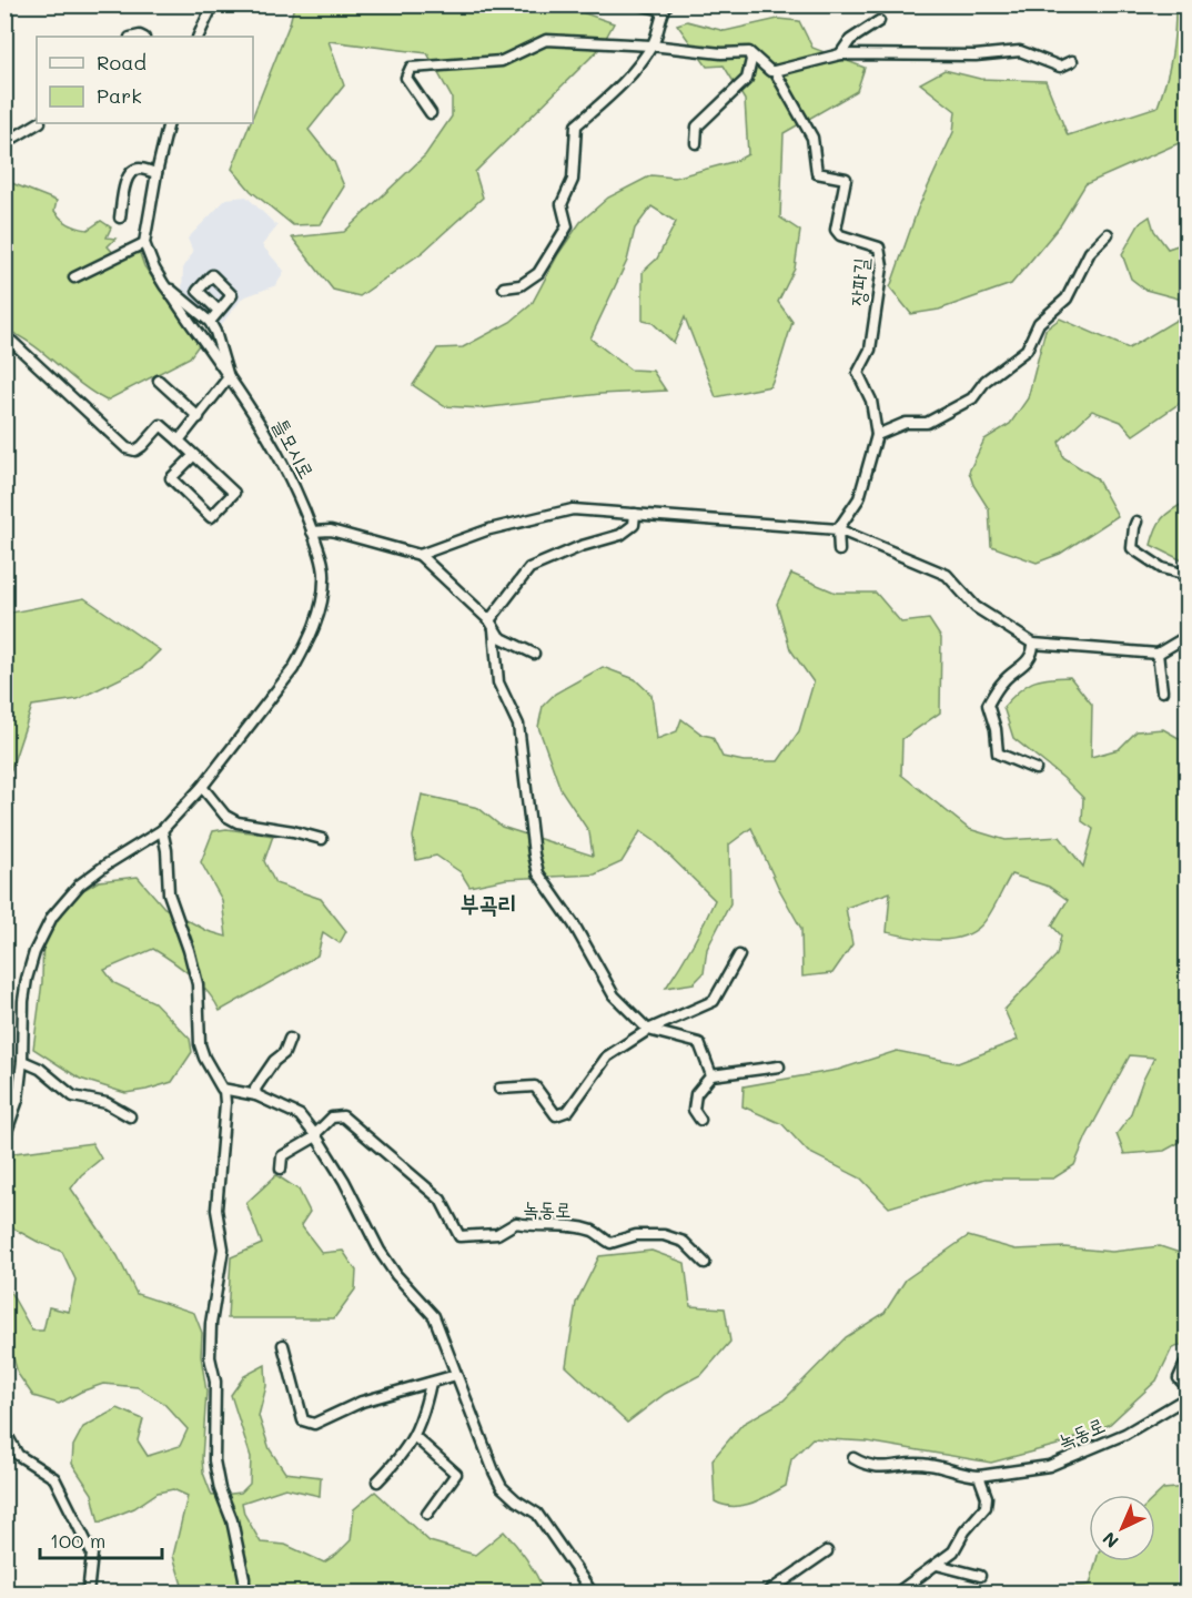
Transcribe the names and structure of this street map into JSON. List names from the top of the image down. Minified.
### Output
{"streets":{"street":["장파길","틀모시로","녹동로"]},"districts":["부곡리"],"legend":["Road","Park"],"scale_bar":"100 m","north":"bottom left"}
